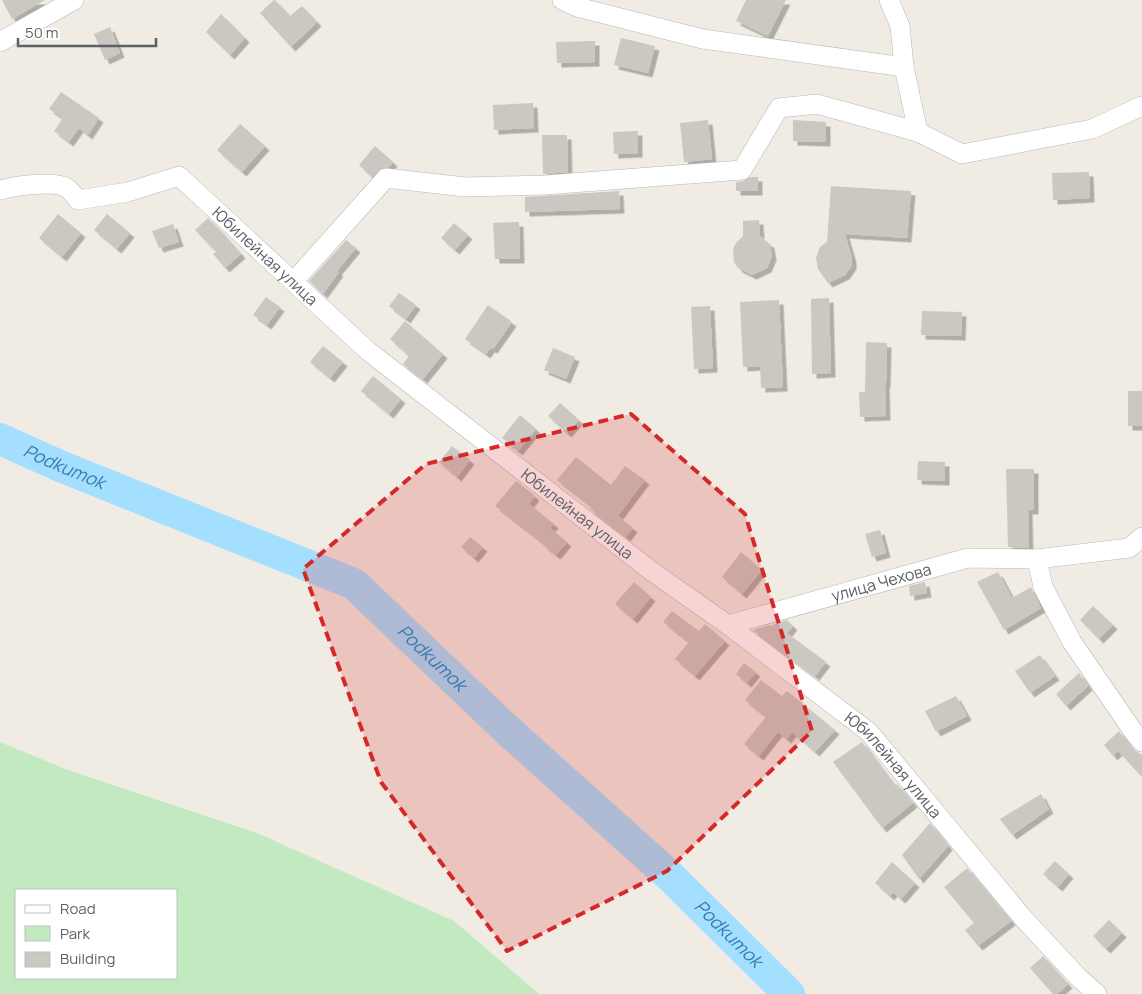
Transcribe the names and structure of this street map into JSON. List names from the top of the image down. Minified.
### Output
{"streets":{"street":["Юбилейная улица","улица Чехова"]},"crossings":[["Юбилейная улица","улица Чехова"]],"water":["Podkumok"],"legend":["Road","Park","Building"],"scale_bar":"50 m"}
